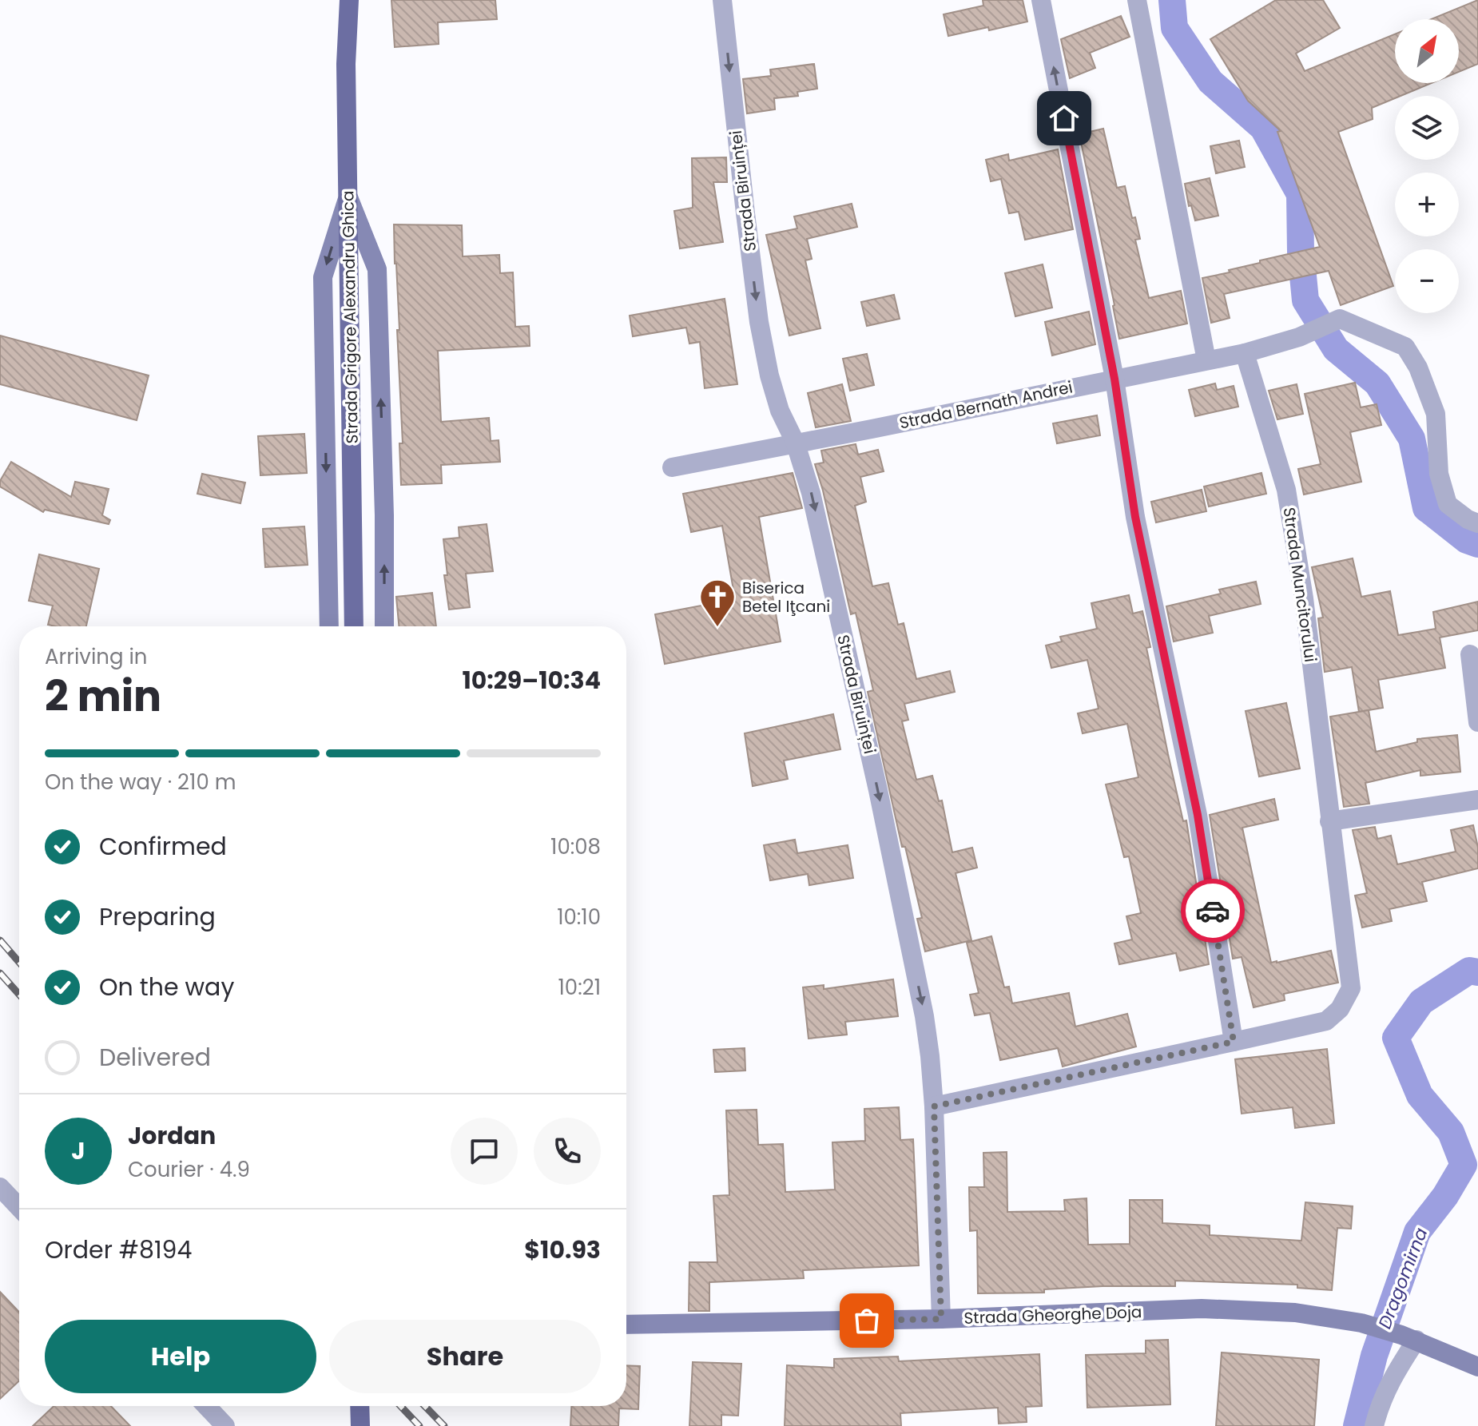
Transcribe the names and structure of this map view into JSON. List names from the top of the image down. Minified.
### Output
{"streets":{"main road":["Strada Grigore Alexandru Ghica","Strada Gheorghe Doja"],"street":["Strada Biruinței","Strada Bernath Andrei","Strada Muncitorului"]},"crossings":[["Strada Biruinței","Strada Bernath Andrei"],["Strada Biruinței","Strada Muncitorului"],["Strada Biruinței","Strada Gheorghe Doja"],["Strada Bernath Andrei","Strada Muncitorului"]],"one_way":["Strada Biruinței"],"water":["Dragomirna"],"places":{"church":["Biserica Betel Iţcani"]},"north":"top right","page":{"map_buttons":["+","−"],"heading":["2 min","Arriving in","10:29–10:34"],"panel":["Jordan","Courier · 4.9","Order #8194","$10.93"],"bar":"On the way · 210 m","list":[["Confirmed","10:08"],["Preparing","10:10"],["On the way","10:21"],"Delivered"],"round":"J","buttons":["Help","Share"]}}
